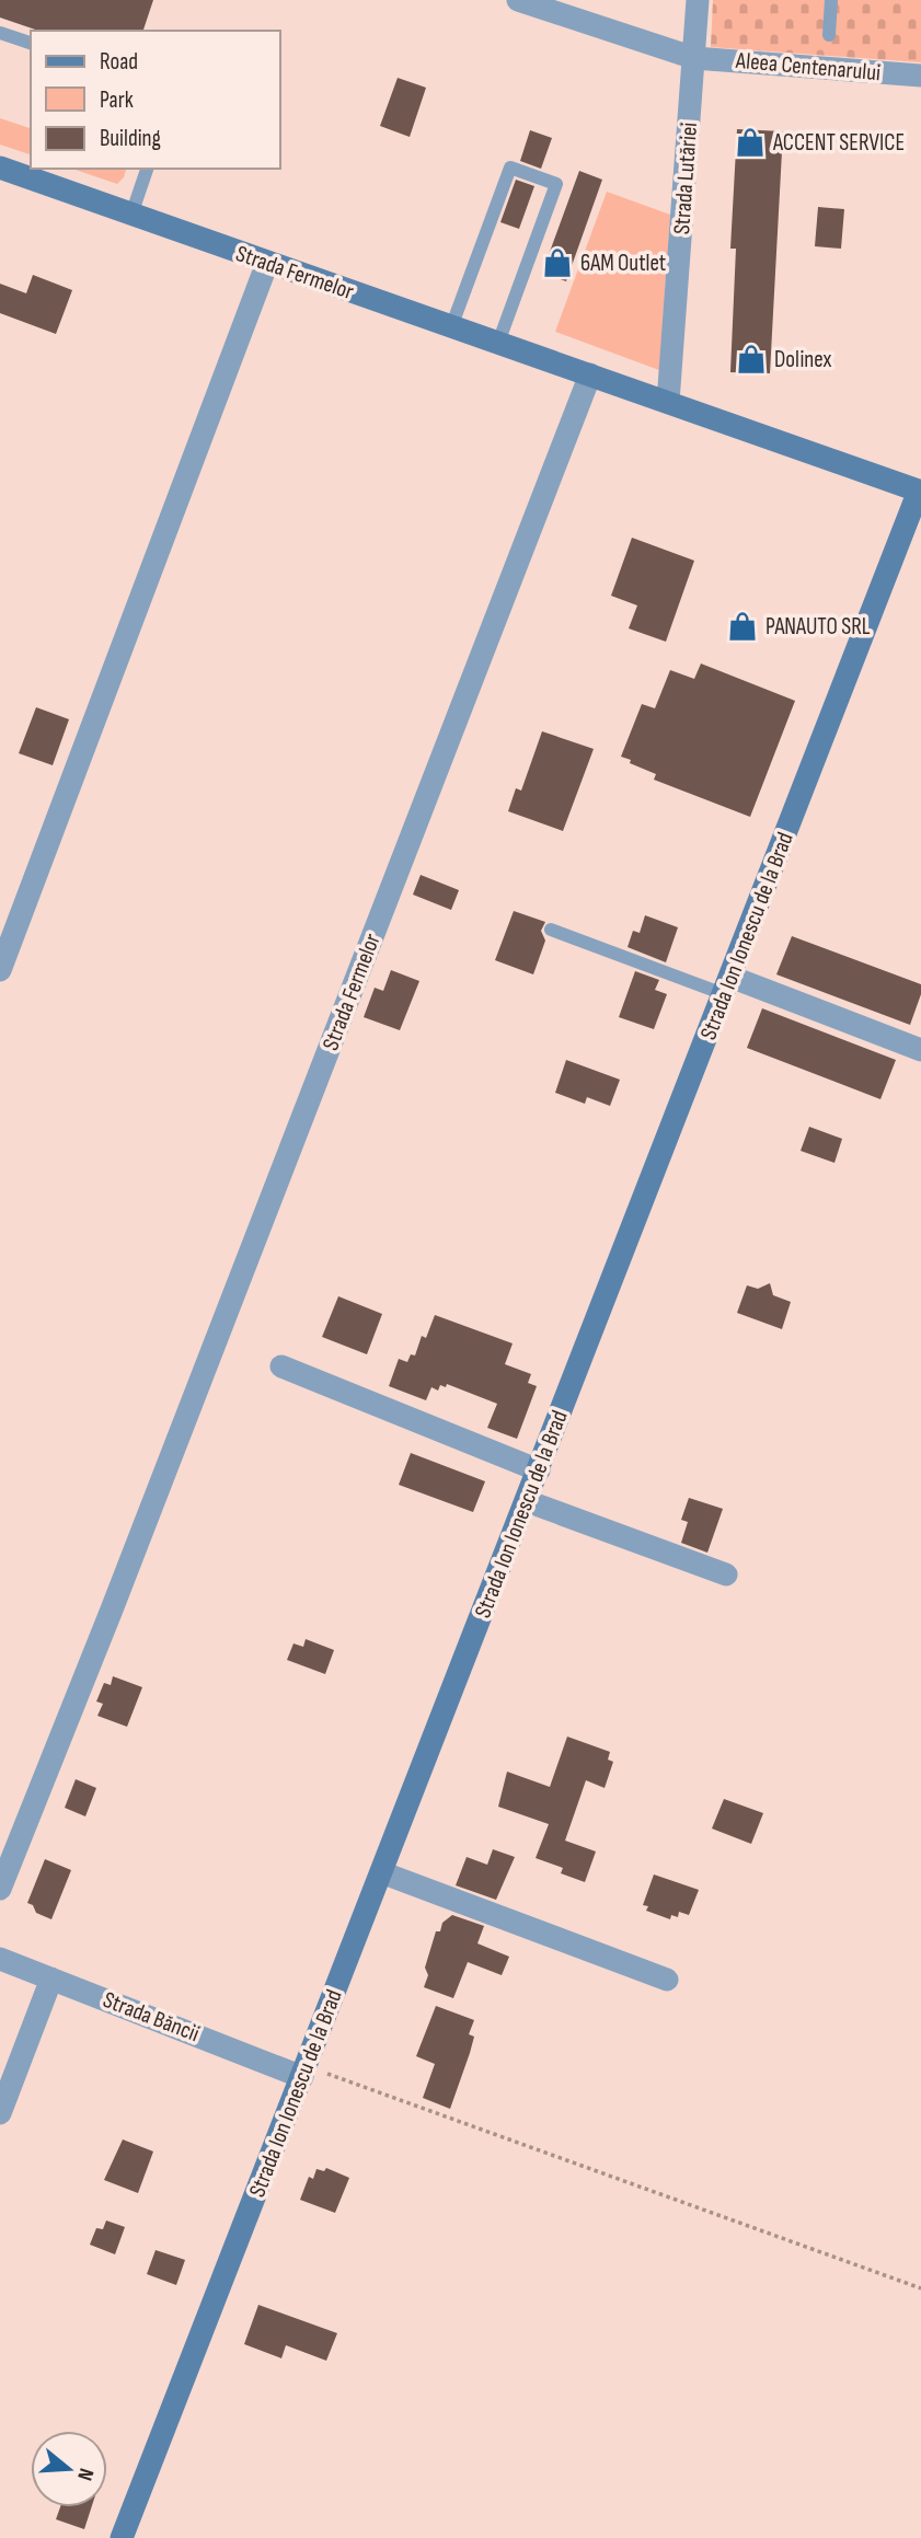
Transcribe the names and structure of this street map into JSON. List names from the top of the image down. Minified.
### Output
{"streets":{"street":["Aleea Centenarului","Strada Lutăriei","Strada Fermelor","Strada Ion Ionescu de la Brad","Strada Băncii"]},"crossings":[["Aleea Centenarului","Strada Lutăriei"],["Strada Lutăriei","Strada Fermelor"],["Strada Fermelor","Strada Ion Ionescu de la Brad"],["Strada Ion Ionescu de la Brad","Strada Băncii"]],"places":{"shop":["ACCENT SERVICE","6AM Outlet","Dolinex","PANAUTO SRL"]},"legend":["Road","Park","Building"],"north":"right"}
